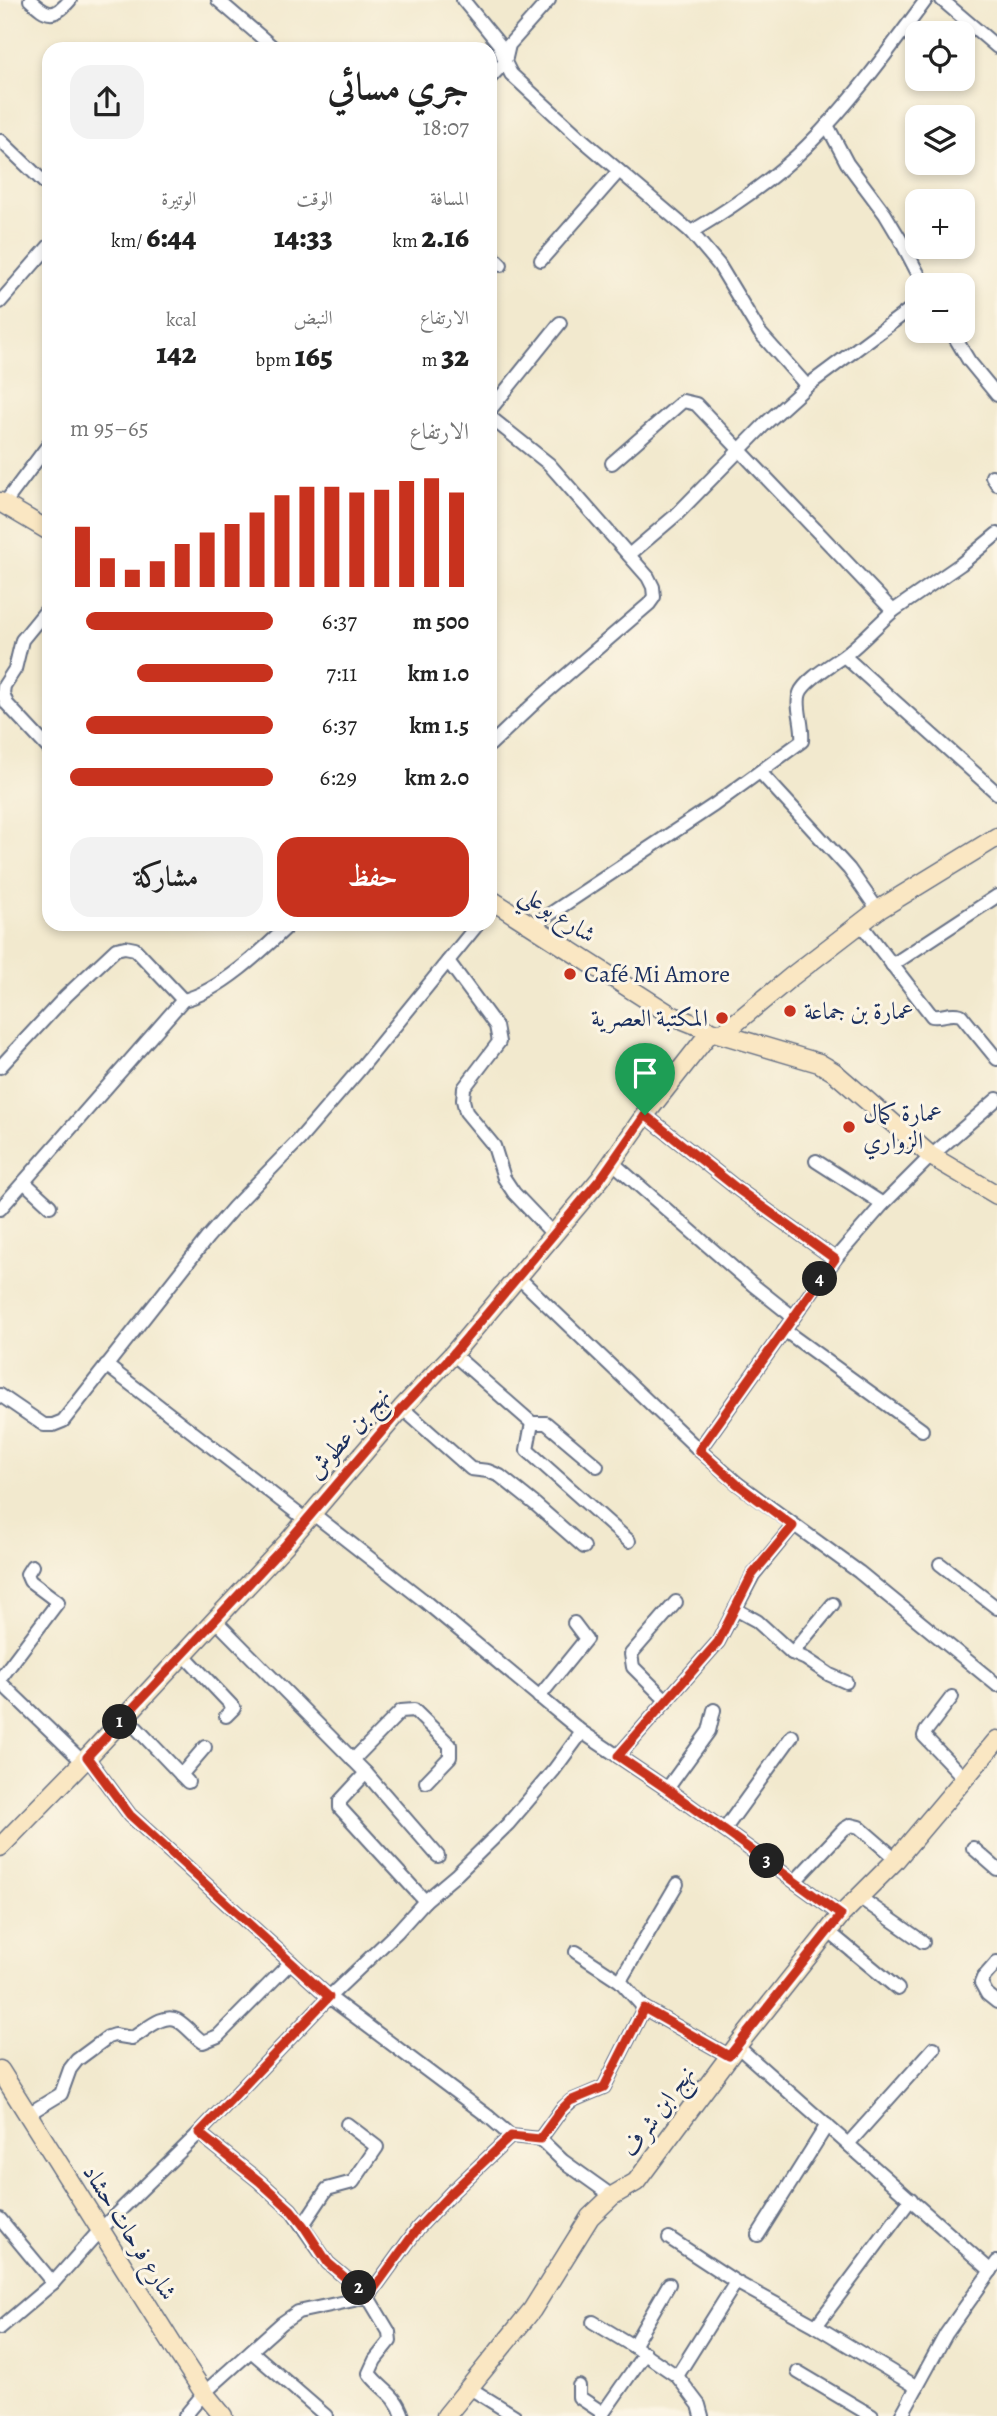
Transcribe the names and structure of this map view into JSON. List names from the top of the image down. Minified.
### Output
{"streets":{"street":["شارع بوعلي","نهج بن عطوش","نهج ابن شرف","شارع فرحات حشاد"]},"crossings":[["شارع بوعلي","نهج بن عطوش"]],"places":["Café Mi Amore","عمارة بن جماعة","المكتبة العصرية","عمارة كمال الزواري"],"page":{"map_buttons":["+","−"],"heading":["جري مسائي","18:07"],"stats":[["المسافة","2.16 km"],["الوقت","14:33"],["الوتيرة","6:44 /km"],["الارتفاع","32 m"],["النبض","165 bpm"],["kcal","142"]],"chart":["الارتفاع","65–95 m"],"list":[{"name":"500 m","note":"6:37"},{"name":"1.0 km","note":"7:11"},{"name":"1.5 km","note":"6:37"},{"name":"2.0 km","note":"6:29"}],"buttons":["حفظ","مشاركة"],"pins":["4","1","3","2"]}}
